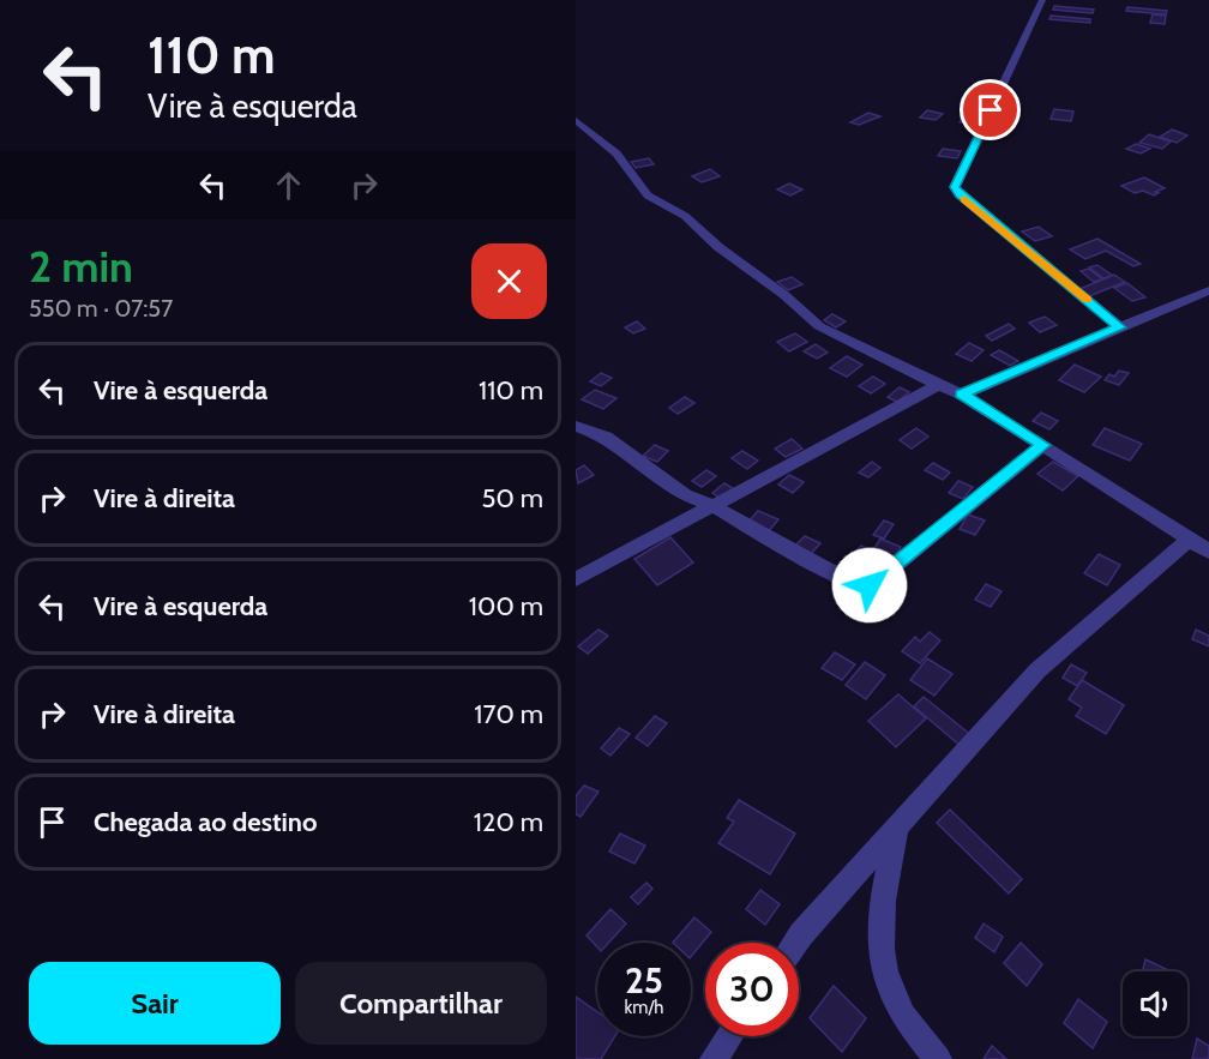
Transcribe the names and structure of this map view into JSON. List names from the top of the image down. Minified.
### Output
{"page":{"turn":["110 m","Vire à esquerda"],"heading":["2 min","550 m · 07:57"],"list":[{"name":"Vire à esquerda","value":"110 m"},{"name":"Vire à direita","value":"50 m"},{"name":"Vire à esquerda","value":"100 m"},{"name":"Vire à direita","value":"170 m"},{"name":"Chegada ao destino","value":"120 m"}],"speed":"25 km/h","limit":"30","buttons":["Sair","Compartilhar"]}}
